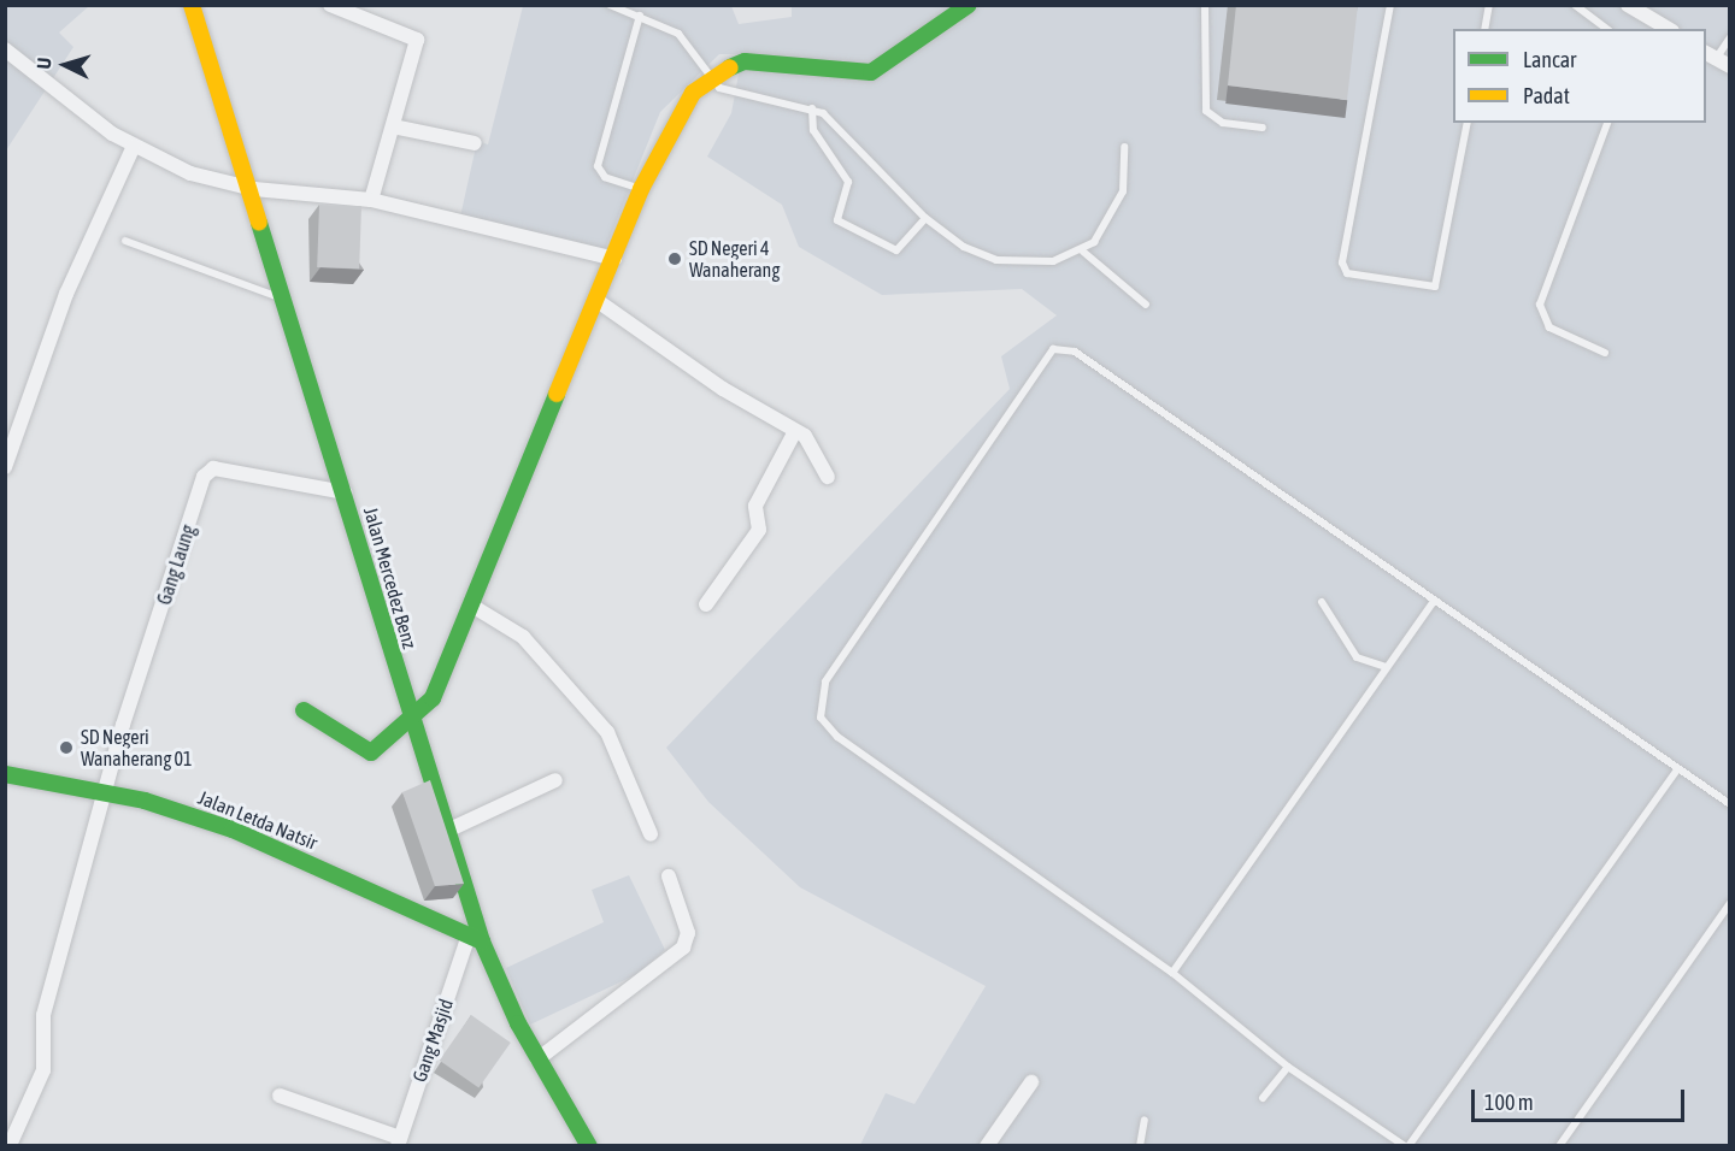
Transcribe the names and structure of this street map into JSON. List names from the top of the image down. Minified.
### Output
{"streets":{"street":["Gang Laung","Jalan Mercedez Benz","Jalan Letda Natsir","Gang Masjid"]},"crossings":[["Gang Laung","Jalan Mercedez Benz"],["Gang Laung","Jalan Letda Natsir"],["Jalan Mercedez Benz","Jalan Letda Natsir"],["Jalan Mercedez Benz","Gang Masjid"],["Jalan Letda Natsir","Gang Masjid"]],"places":["SD Negeri 4 Wanaherang","SD Negeri Wanaherang 01"],"legend":["Lancar","Padat"],"scale_bar":"100 m","north":"left"}
